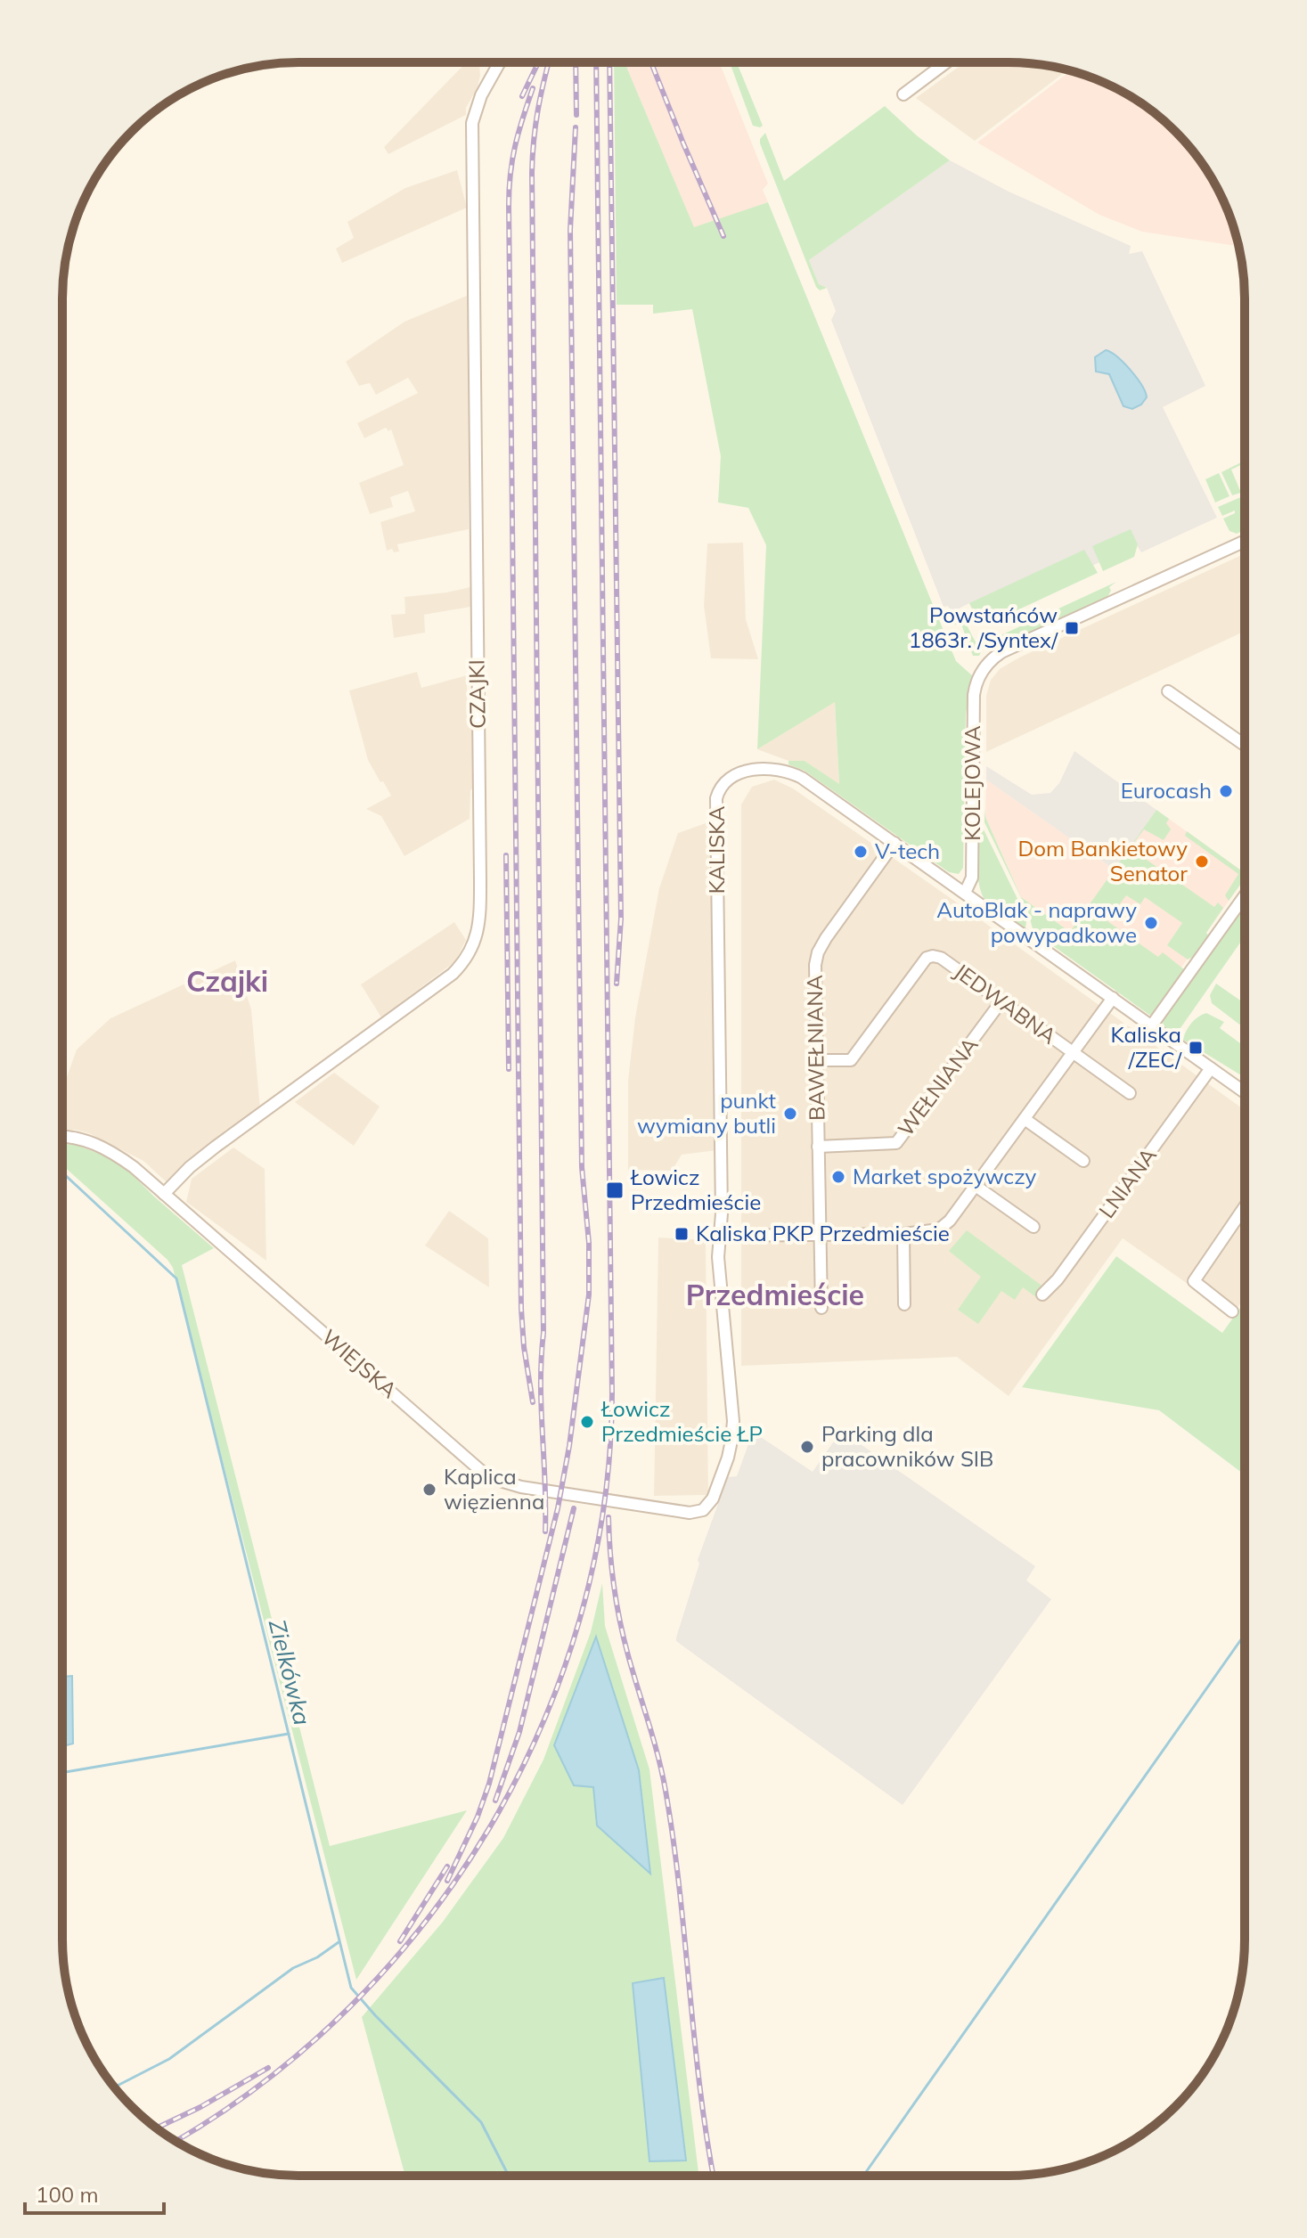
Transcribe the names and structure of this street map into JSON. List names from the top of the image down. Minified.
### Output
{"streets":{"street":["CZAJKI","KOLEJOWA","KALISKA","JEDWABNA","BAWEŁNIANA","WEŁNIANA","LNIANA","WIEJSKA"]},"crossings":[["CZAJKI","WIEJSKA"],["KOLEJOWA","KALISKA"],["KALISKA","BAWEŁNIANA"],["KALISKA","LNIANA"],["KALISKA","WIEJSKA"],["JEDWABNA","BAWEŁNIANA"],["JEDWABNA","WEŁNIANA"],["BAWEŁNIANA","WEŁNIANA"]],"districts":["Czajki","Przedmieście"],"water":["Zielkówka"],"places":{"transit":["Powstańców 1863r. /Syntex/","Kaliska /ZEC/","Łowicz Przedmieście","Kaliska PKP Przedmieście"],"other":["Eurocash","V-tech","Dom Bankietowy Senator","AutoBlak - naprawy powypadkowe","punkt wymiany butli","Market spożywczy","Łowicz Przedmieście ŁP","Parking dla pracowników SIB","Kaplica więzienna"]},"scale_bar":"100 m"}
